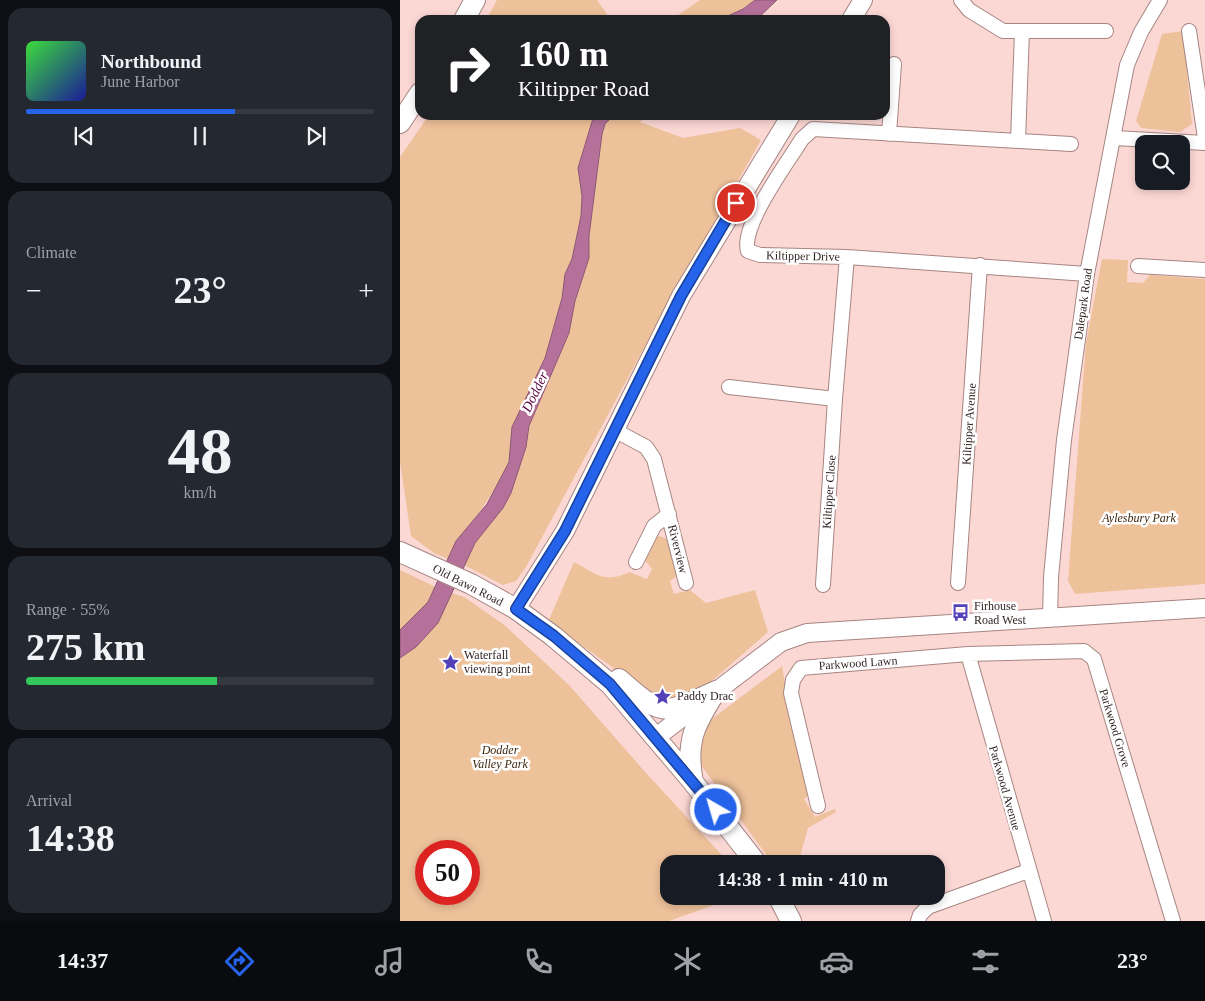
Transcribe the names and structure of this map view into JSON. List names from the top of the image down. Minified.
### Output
{"streets":{"main road":["Old Bawn Road"],"street":["Kiltipper Drive","Dalepark Road","Kiltipper Avenue","Kiltipper Close","Riverview","Parkwood Lawn","Parkwood Grove","Parkwood Avenue"]},"crossings":[["Kiltipper Drive","Dalepark Road"],["Kiltipper Drive","Kiltipper Avenue"],["Kiltipper Drive","Kiltipper Close"],["Parkwood Lawn","Parkwood Grove"],["Parkwood Lawn","Parkwood Avenue"],["Parkwood Grove","Parkwood Avenue"]],"water":["Dodder"],"parks":["Aylesbury Park","Dodder Valley Park"],"places":{"bus stop":["Firhouse Road West"],"place":["Waterfall viewing point","Paddy Drac"]},"page":{"turn":["160 m","Kiltipper Road"],"song":["Northbound","June Harbor"],"tile":["Climate",["48","km/h"],["Range · 55%","275 km"],["Arrival","14:38"]],"heat":["−","23°","+"],"limit":"50","trip":"14:38 · 1 min · 410 m","tabs":["14:37","23°"]}}
